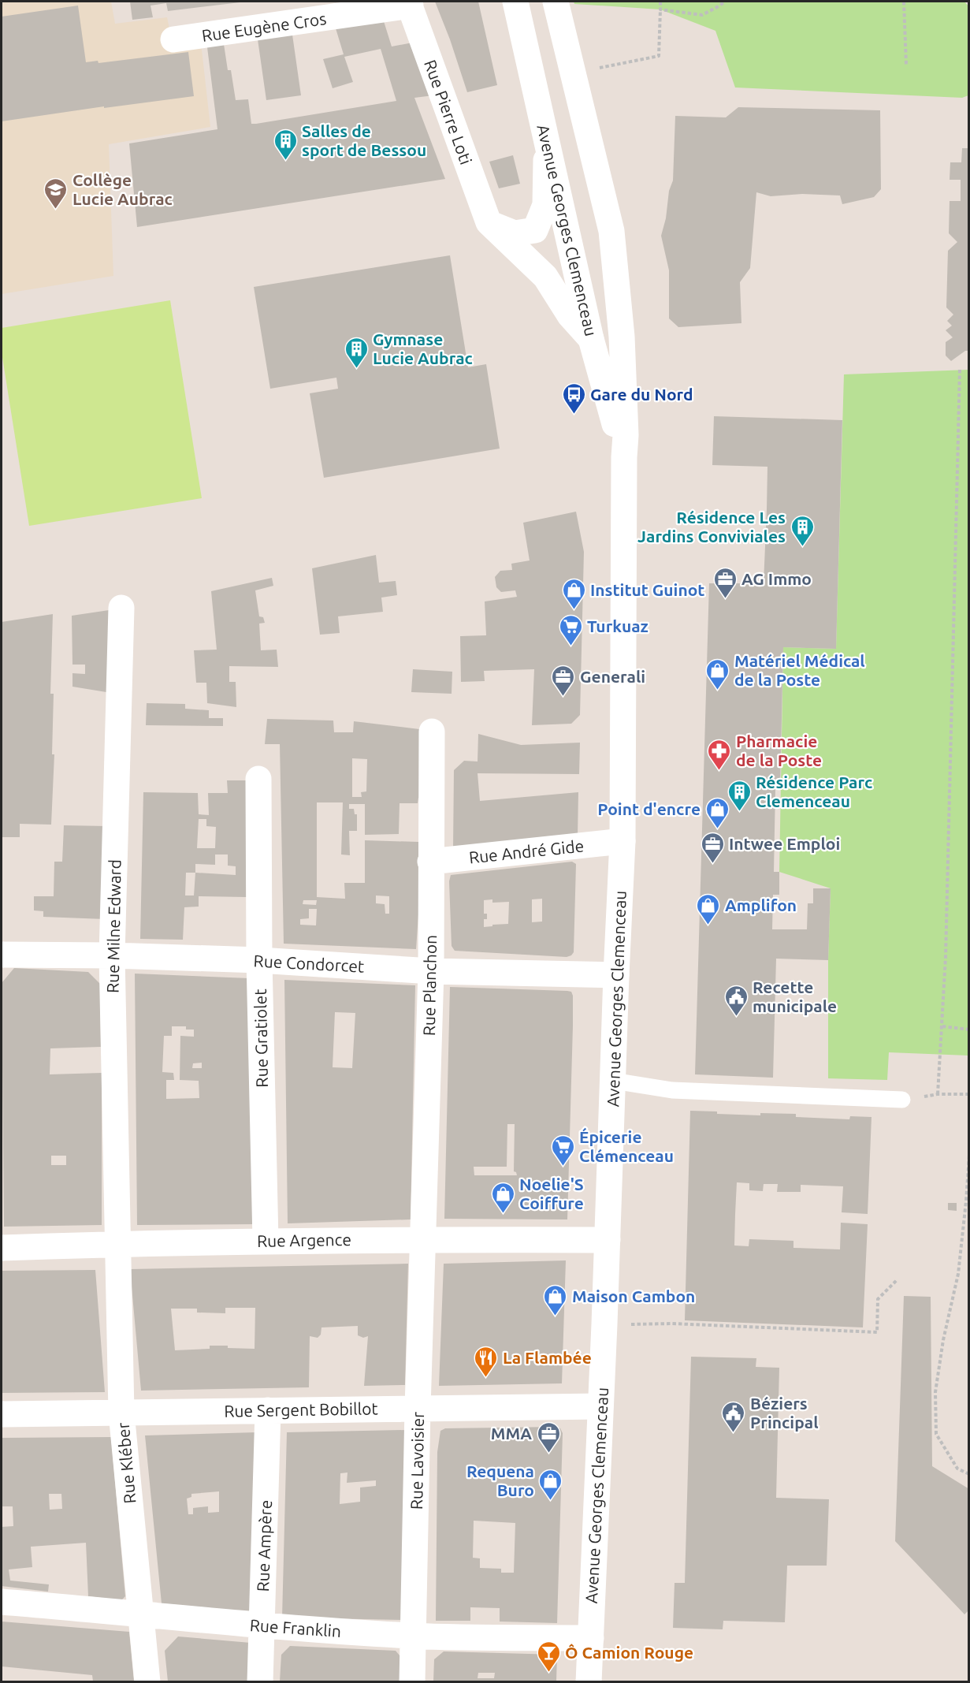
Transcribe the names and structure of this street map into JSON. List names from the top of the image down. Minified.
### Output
{"streets":{"street":["Rue Eugène Cros","Rue Pierre Loti","Avenue Georges Clemenceau","Rue André Gide","Rue Milne Edward","Rue Condorcet","Rue Planchon","Rue Gratiolet","Rue Argence","Rue Sergent Bobillot","Rue Lavoisier","Rue Kléber","Rue Ampère","Rue Franklin"]},"crossings":[["Rue Eugène Cros","Rue Pierre Loti"],["Rue Pierre Loti","Avenue Georges Clemenceau"],["Avenue Georges Clemenceau","Rue André Gide"],["Avenue Georges Clemenceau","Rue Condorcet"],["Avenue Georges Clemenceau","Rue Argence"],["Avenue Georges Clemenceau","Rue Sergent Bobillot"],["Avenue Georges Clemenceau","Rue Franklin"],["Rue André Gide","Rue Planchon"],["Rue Milne Edward","Rue Condorcet"],["Rue Milne Edward","Rue Argence"],["Rue Milne Edward","Rue Kléber"],["Rue Condorcet","Rue Planchon"],["Rue Condorcet","Rue Gratiolet"],["Rue Planchon","Rue Argence"],["Rue Planchon","Rue Lavoisier"],["Rue Gratiolet","Rue Argence"],["Rue Argence","Rue Lavoisier"],["Rue Argence","Rue Kléber"],["Rue Sergent Bobillot","Rue Lavoisier"],["Rue Sergent Bobillot","Rue Kléber"],["Rue Sergent Bobillot","Rue Ampère"],["Rue Lavoisier","Rue Franklin"],["Rue Kléber","Rue Franklin"],["Rue Ampère","Rue Franklin"]],"places":{"building":["Salles de sport de Bessou","Gymnase Lucie Aubrac","Résidence Les Jardins Conviviales","Résidence Parc Clemenceau"],"school or university":["Collège Lucie Aubrac"],"bus stop":["Gare du Nord"],"office":["AG Immo","Generali","Intwee Emploi","MMA"],"shop":["Institut Guinot","Matériel Médical de la Poste","Point d'encre","Amplifon","Noelie'S Coiffure","Maison Cambon","Requena Buro"],"supermarket":["Turkuaz","Épicerie Clémenceau"],"pharmacy":["Pharmacie de la Poste"],"public building":["Recette municipale","Béziers Principal"],"restaurant":["La Flambée"],"bar":["Ô Camion Rouge"]}}
